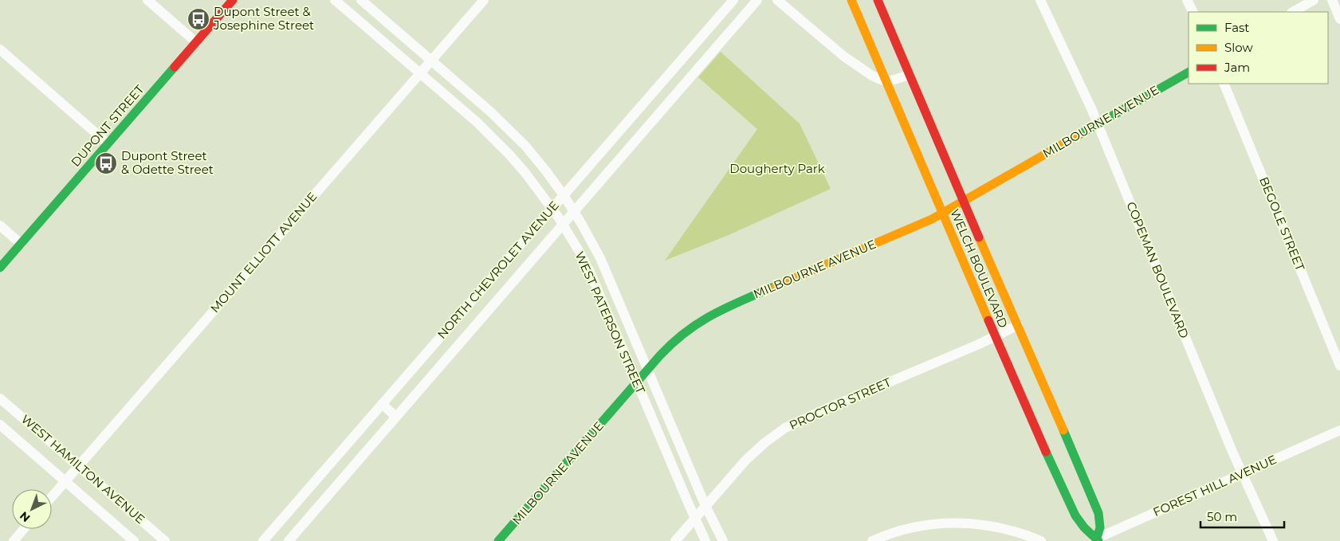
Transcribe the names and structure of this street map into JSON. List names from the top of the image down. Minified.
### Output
{"streets":{"street":["MILBOURNE AVENUE","DUPONT STREET","BEGOLE STREET","MOUNT ELLIOTT AVENUE","WELCH BOULEVARD","NORTH CHEVROLET AVENUE","COPEMAN BOULEVARD","WEST PATERSON STREET","PROCTOR STREET","WEST HAMILTON AVENUE","FOREST HILL AVENUE"]},"crossings":[["MILBOURNE AVENUE","WELCH BOULEVARD"],["MILBOURNE AVENUE","COPEMAN BOULEVARD"],["MILBOURNE AVENUE","WEST PATERSON STREET"],["MOUNT ELLIOTT AVENUE","WEST PATERSON STREET"],["MOUNT ELLIOTT AVENUE","WEST HAMILTON AVENUE"],["WELCH BOULEVARD","PROCTOR STREET"],["WELCH BOULEVARD","FOREST HILL AVENUE"],["NORTH CHEVROLET AVENUE","WEST PATERSON STREET"],["COPEMAN BOULEVARD","FOREST HILL AVENUE"],["WEST PATERSON STREET","PROCTOR STREET"]],"parks":["Dougherty Park"],"places":{"bus stop":["Dupont Street & Josephine Street","Dupont Street & Odette Street"]},"legend":["Fast","Slow","Jam"],"scale_bar":"50 m","north":"bottom left"}
